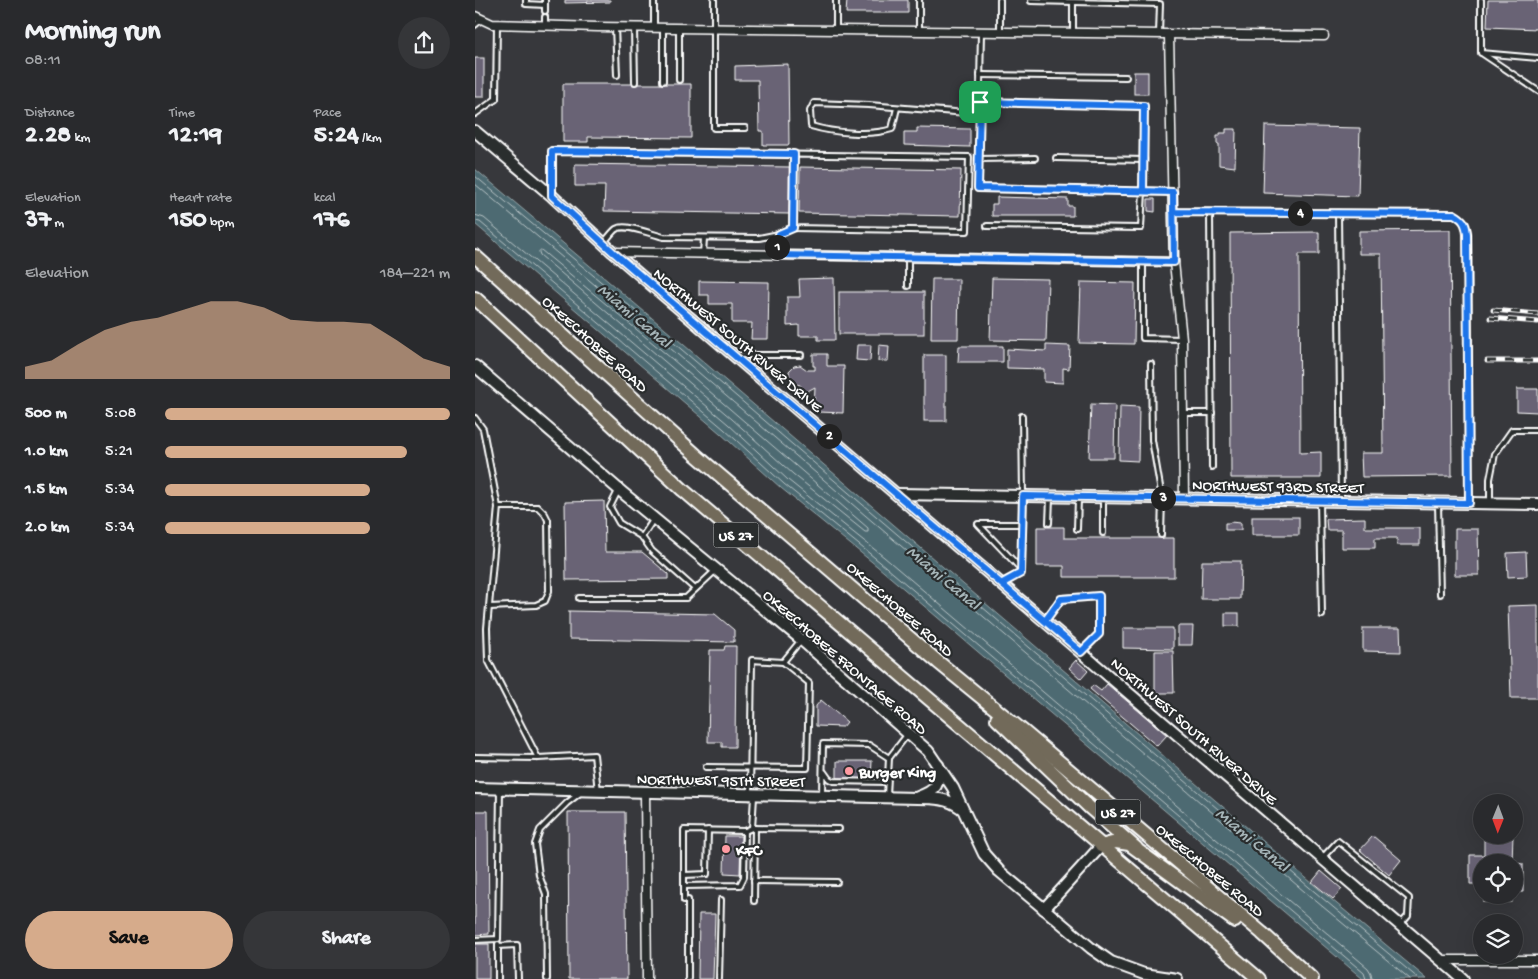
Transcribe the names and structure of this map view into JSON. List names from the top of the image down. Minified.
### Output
{"streets":{"highway":["OKEECHOBEE ROAD","US 27"],"street":["NORTHWEST SOUTH RIVER DRIVE","NORTHWEST 93RD STREET","OKEECHOBEE FRONTAGE ROAD","NORTHWEST 95TH STREET"]},"crossings":[["NORTHWEST SOUTH RIVER DRIVE","NORTHWEST 93RD STREET"],["OKEECHOBEE FRONTAGE ROAD","NORTHWEST 95TH STREET"]],"water":["Miami Canal"],"places":["Burger King","KFC"],"north":"bottom","page":{"heading":["Morning run","08:11"],"stats":[["Distance","2.28 km"],["Time","12:19"],["Pace","5:24 /km"],["Elevation","37 m"],["Heart rate","150 bpm"],["kcal","176"]],"pins":["4","1","2","3"],"chart":["Elevation","184–221 m"],"list":[{"name":"500 m","note":"5:08"},{"name":"1.0 km","note":"5:21"},{"name":"1.5 km","note":"5:34"},{"name":"2.0 km","note":"5:34"}],"buttons":["Save","Share"]}}
